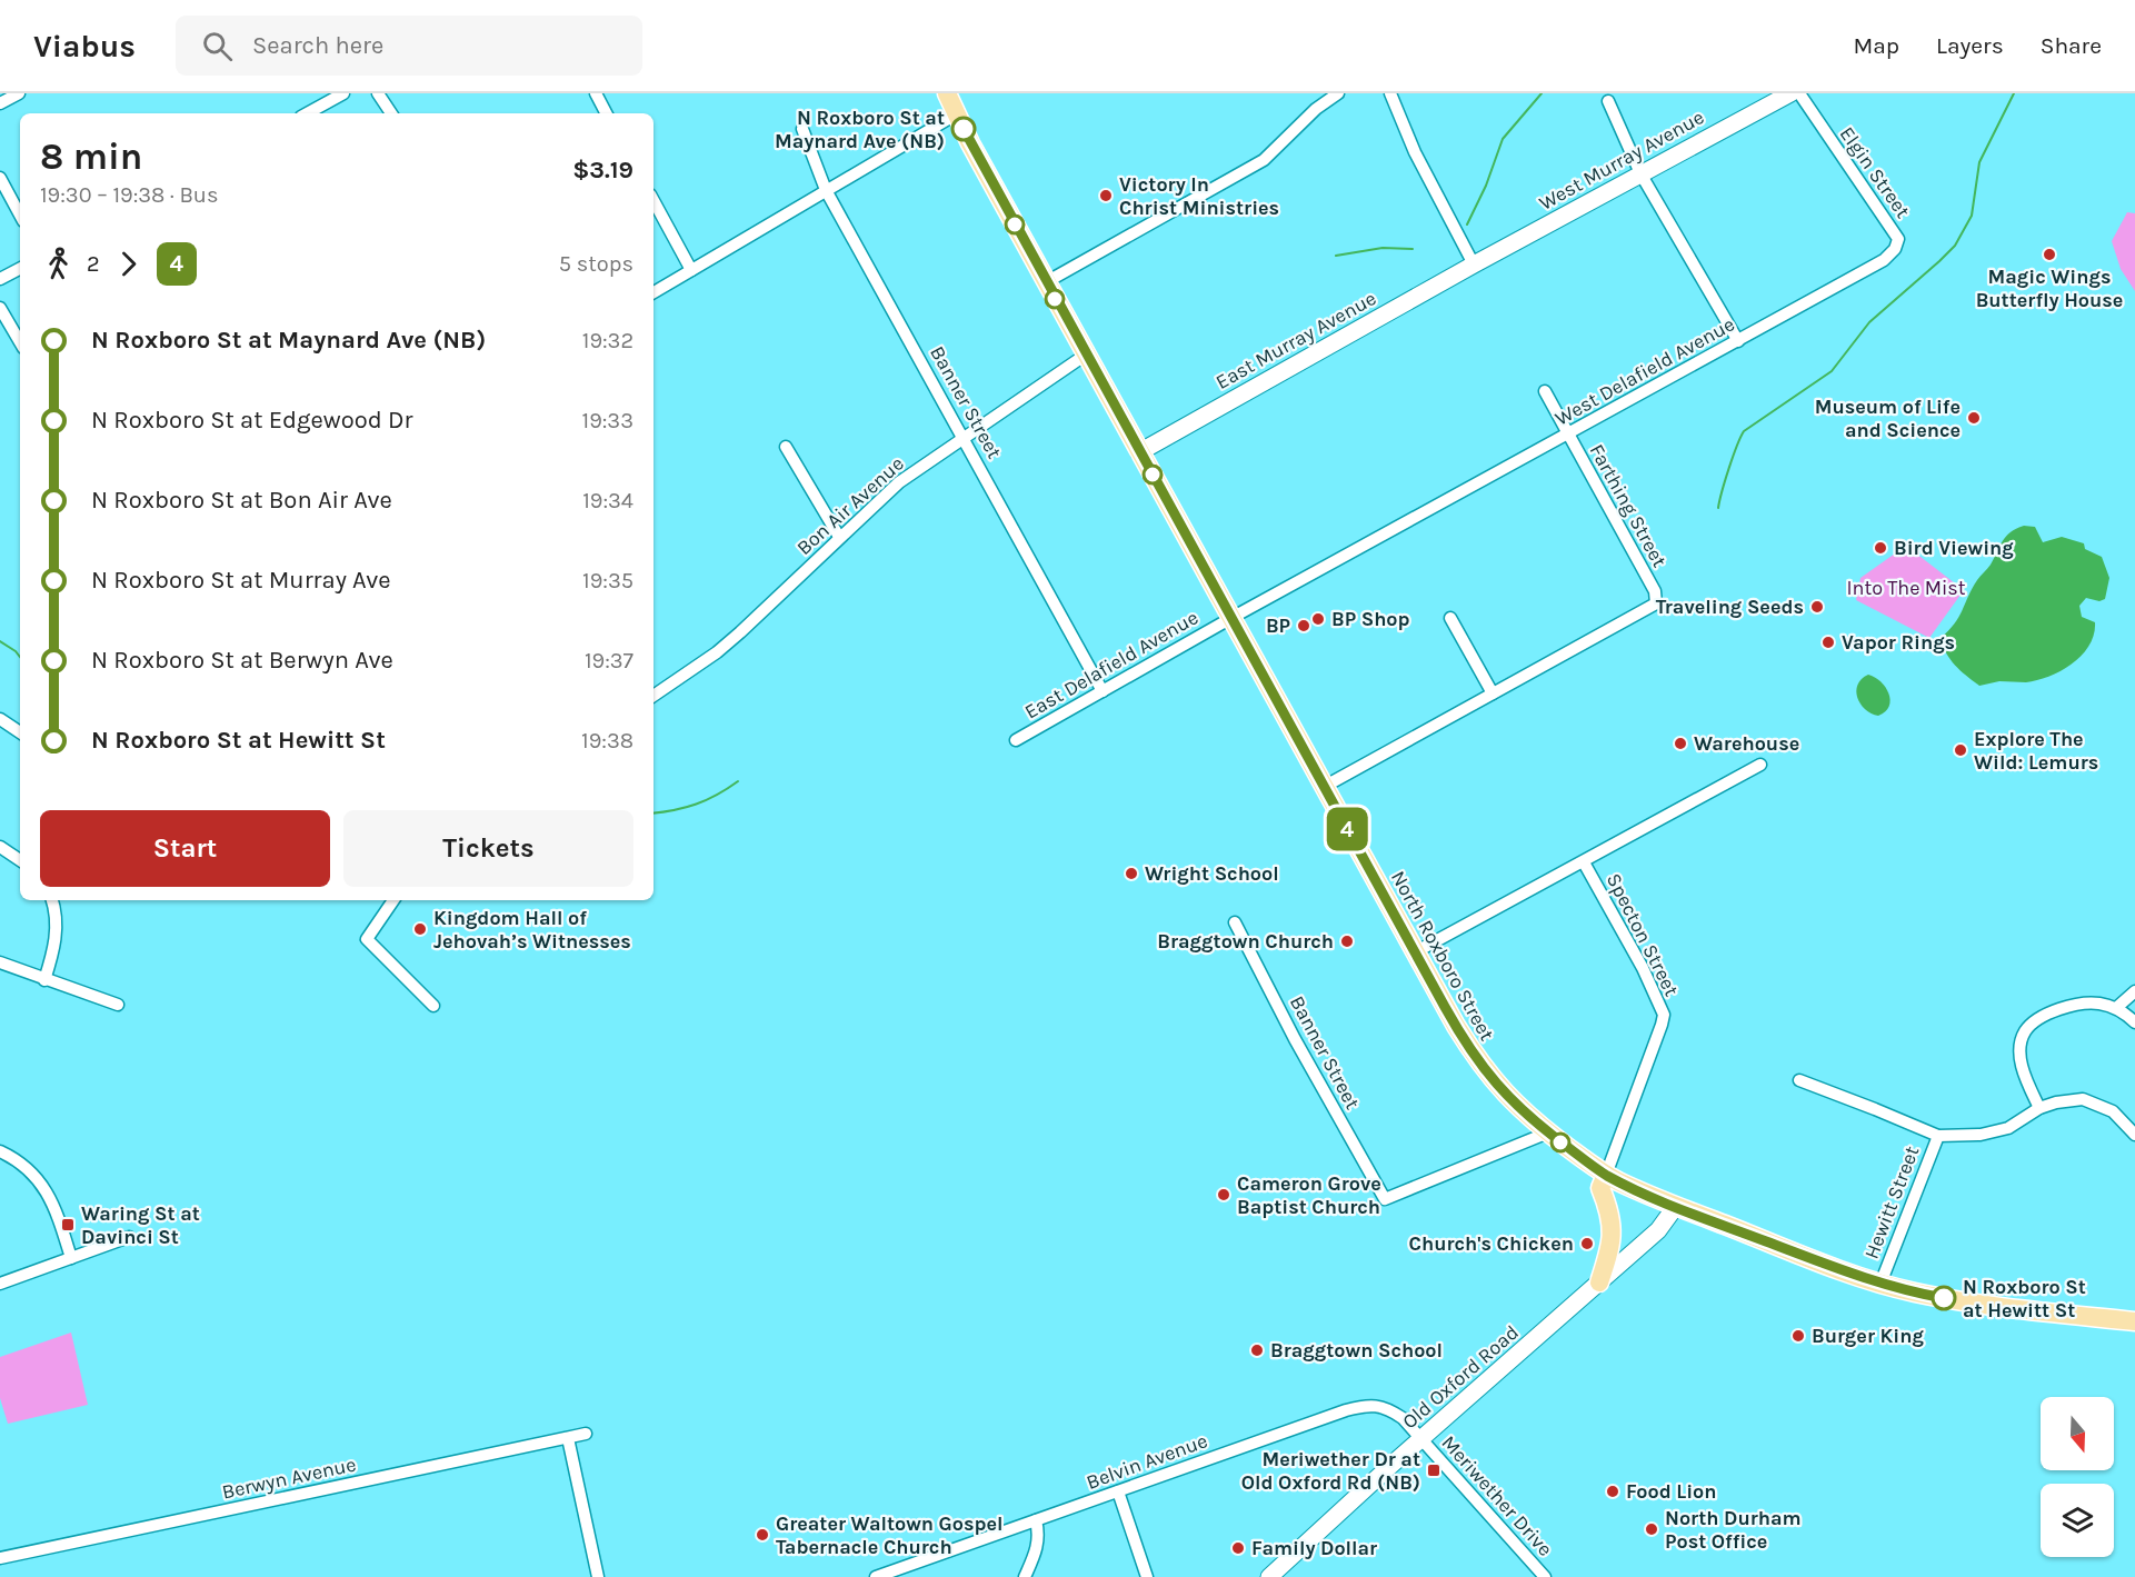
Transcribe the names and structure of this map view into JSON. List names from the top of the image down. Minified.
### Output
{"streets":{"main road":["North Roxboro Street"],"street":["West Murray Avenue","Elgin Street","East Murray Avenue","West Delafield Avenue","Banner Street","Bon Air Avenue","Farthing Street","East Delafield Avenue","Specton Street","Hewitt Street","Old Oxford Road","Belvin Avenue","Berwyn Avenue","Meriwether Drive"]},"crossings":[["West Murray Avenue","East Murray Avenue"],["Elgin Street","West Delafield Avenue"],["East Murray Avenue","North Roxboro Street"],["West Delafield Avenue","Farthing Street"],["West Delafield Avenue","East Delafield Avenue"],["Banner Street","Bon Air Avenue"],["Banner Street","East Delafield Avenue"],["Banner Street","North Roxboro Street"],["Bon Air Avenue","North Roxboro Street"],["East Delafield Avenue","North Roxboro Street"],["Specton Street","North Roxboro Street"],["North Roxboro Street","Hewitt Street"],["North Roxboro Street","Old Oxford Road"],["Old Oxford Road","Belvin Avenue"],["Old Oxford Road","Meriwether Drive"],["Belvin Avenue","Meriwether Drive"]],"parks":["Into The Mist"],"places":{"other":["N Roxboro St at Maynard Ave (NB)","Victory In Christ Ministries","Magic Wings Butterfly House","Museum of Life and Science","Bird Viewing","Traveling Seeds","BP Shop","BP","Vapor Rings","Warehouse","Explore The Wild: Lemurs","Wright School","Kingdom Hall of Jehovah’s Witnesses","Braggtown Church","Cameron Grove Baptist Church","Church's Chicken","N Roxboro St at Hewitt St","Burger King","Braggtown School","Food Lion","North Durham Post Office","Greater Waltown Gospel Tabernacle Church","Family Dollar"],"transit":["Waring St at Davinci St","Meriwether Dr at Old Oxford Rd (NB)"]},"lines":["bus line 4"],"north":"bottom","page":{"header":"Viabus","search":"Search here","nav":["Map","Layers","Share"],"on_map":"4","heading":["8 min","19:30 – 19:38 · Bus","$3.19"],"legs":["2","4","5 stops"],"list":[{"name":"N Roxboro St at Maynard Ave (NB)","value":"19:32"},{"name":"N Roxboro St at Edgewood Dr","value":"19:33"},{"name":"N Roxboro St at Bon Air Ave","value":"19:34"},{"name":"N Roxboro St at Murray Ave","value":"19:35"},{"name":"N Roxboro St at Berwyn Ave","value":"19:37"},{"name":"N Roxboro St at Hewitt St","value":"19:38"}],"buttons":["Start","Tickets"]}}
